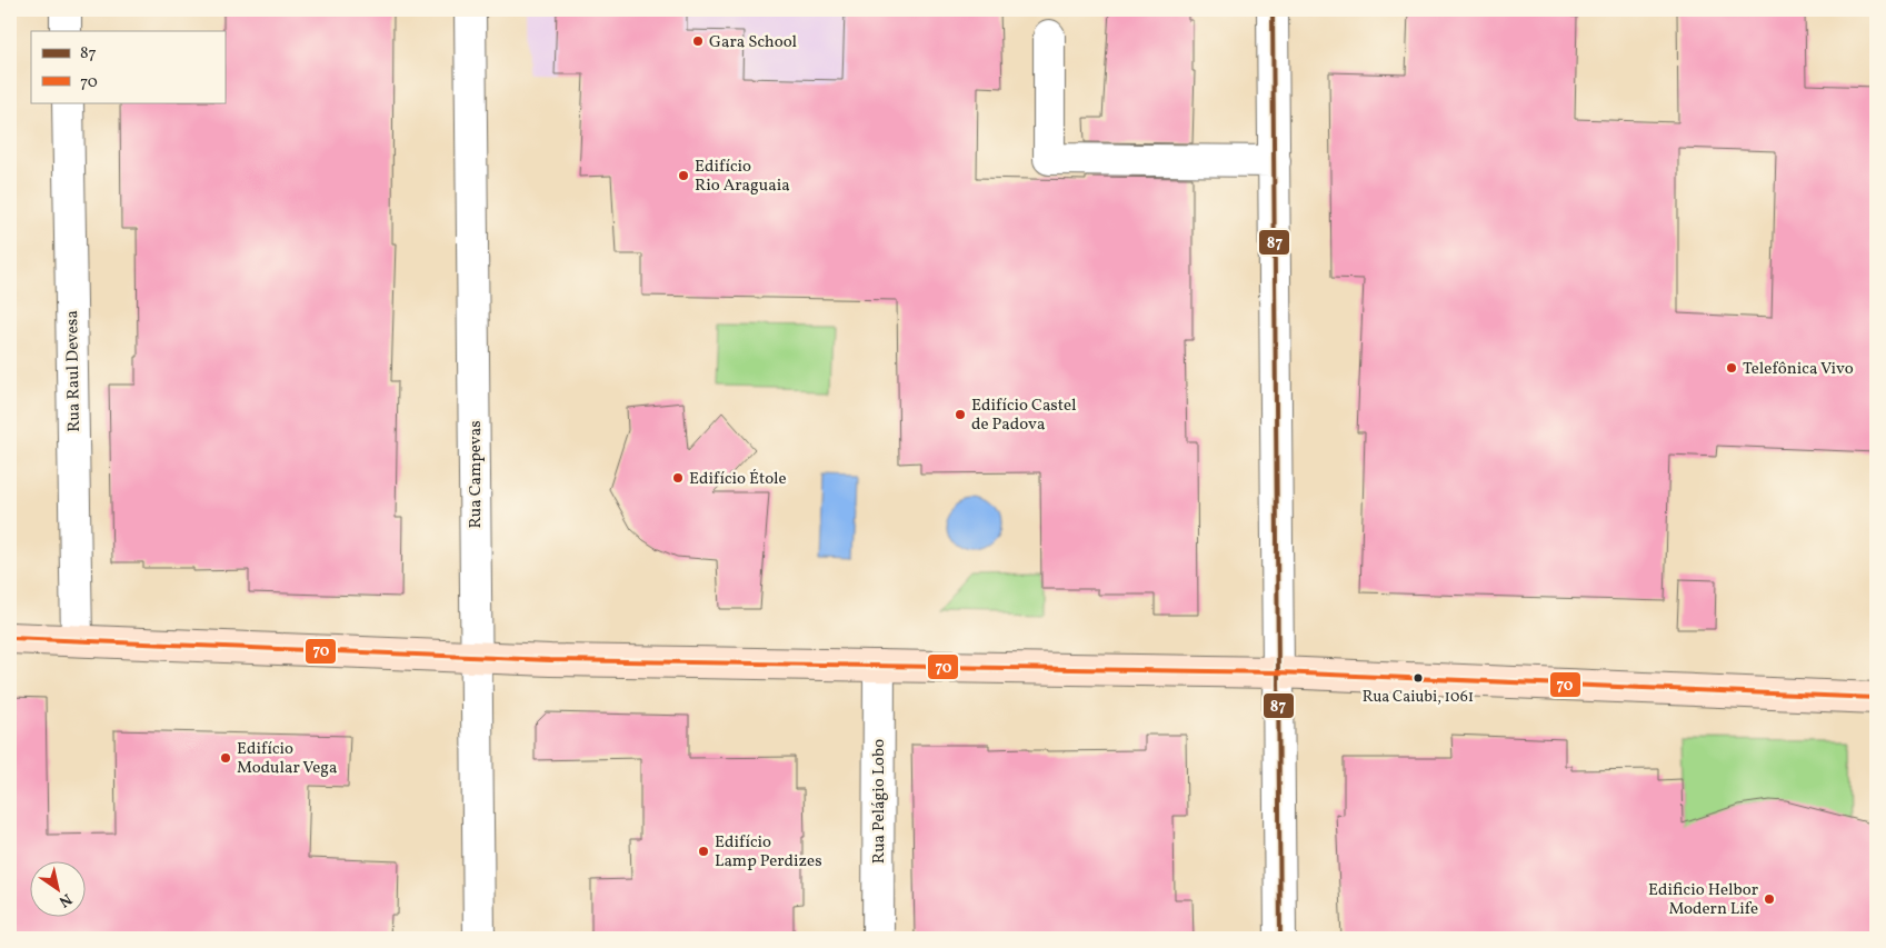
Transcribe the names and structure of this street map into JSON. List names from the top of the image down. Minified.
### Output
{"streets":{"street":["Rua Raul Devesa","Rua Campevas","Rua Pelágio Lobo"]},"places":["Gara School","Edifício Rio Araguaia","Telefônica Vivo","Edifício Castel de Padova","Edifício Étole","Rua Caiubi, 1061","Edifício Modular Vega","Edifício Lamp Perdizes","Edificio Helbor Modern Life"],"lines":["transit line 87","transit line 70"],"legend":["87","70"],"north":"bottom right"}
